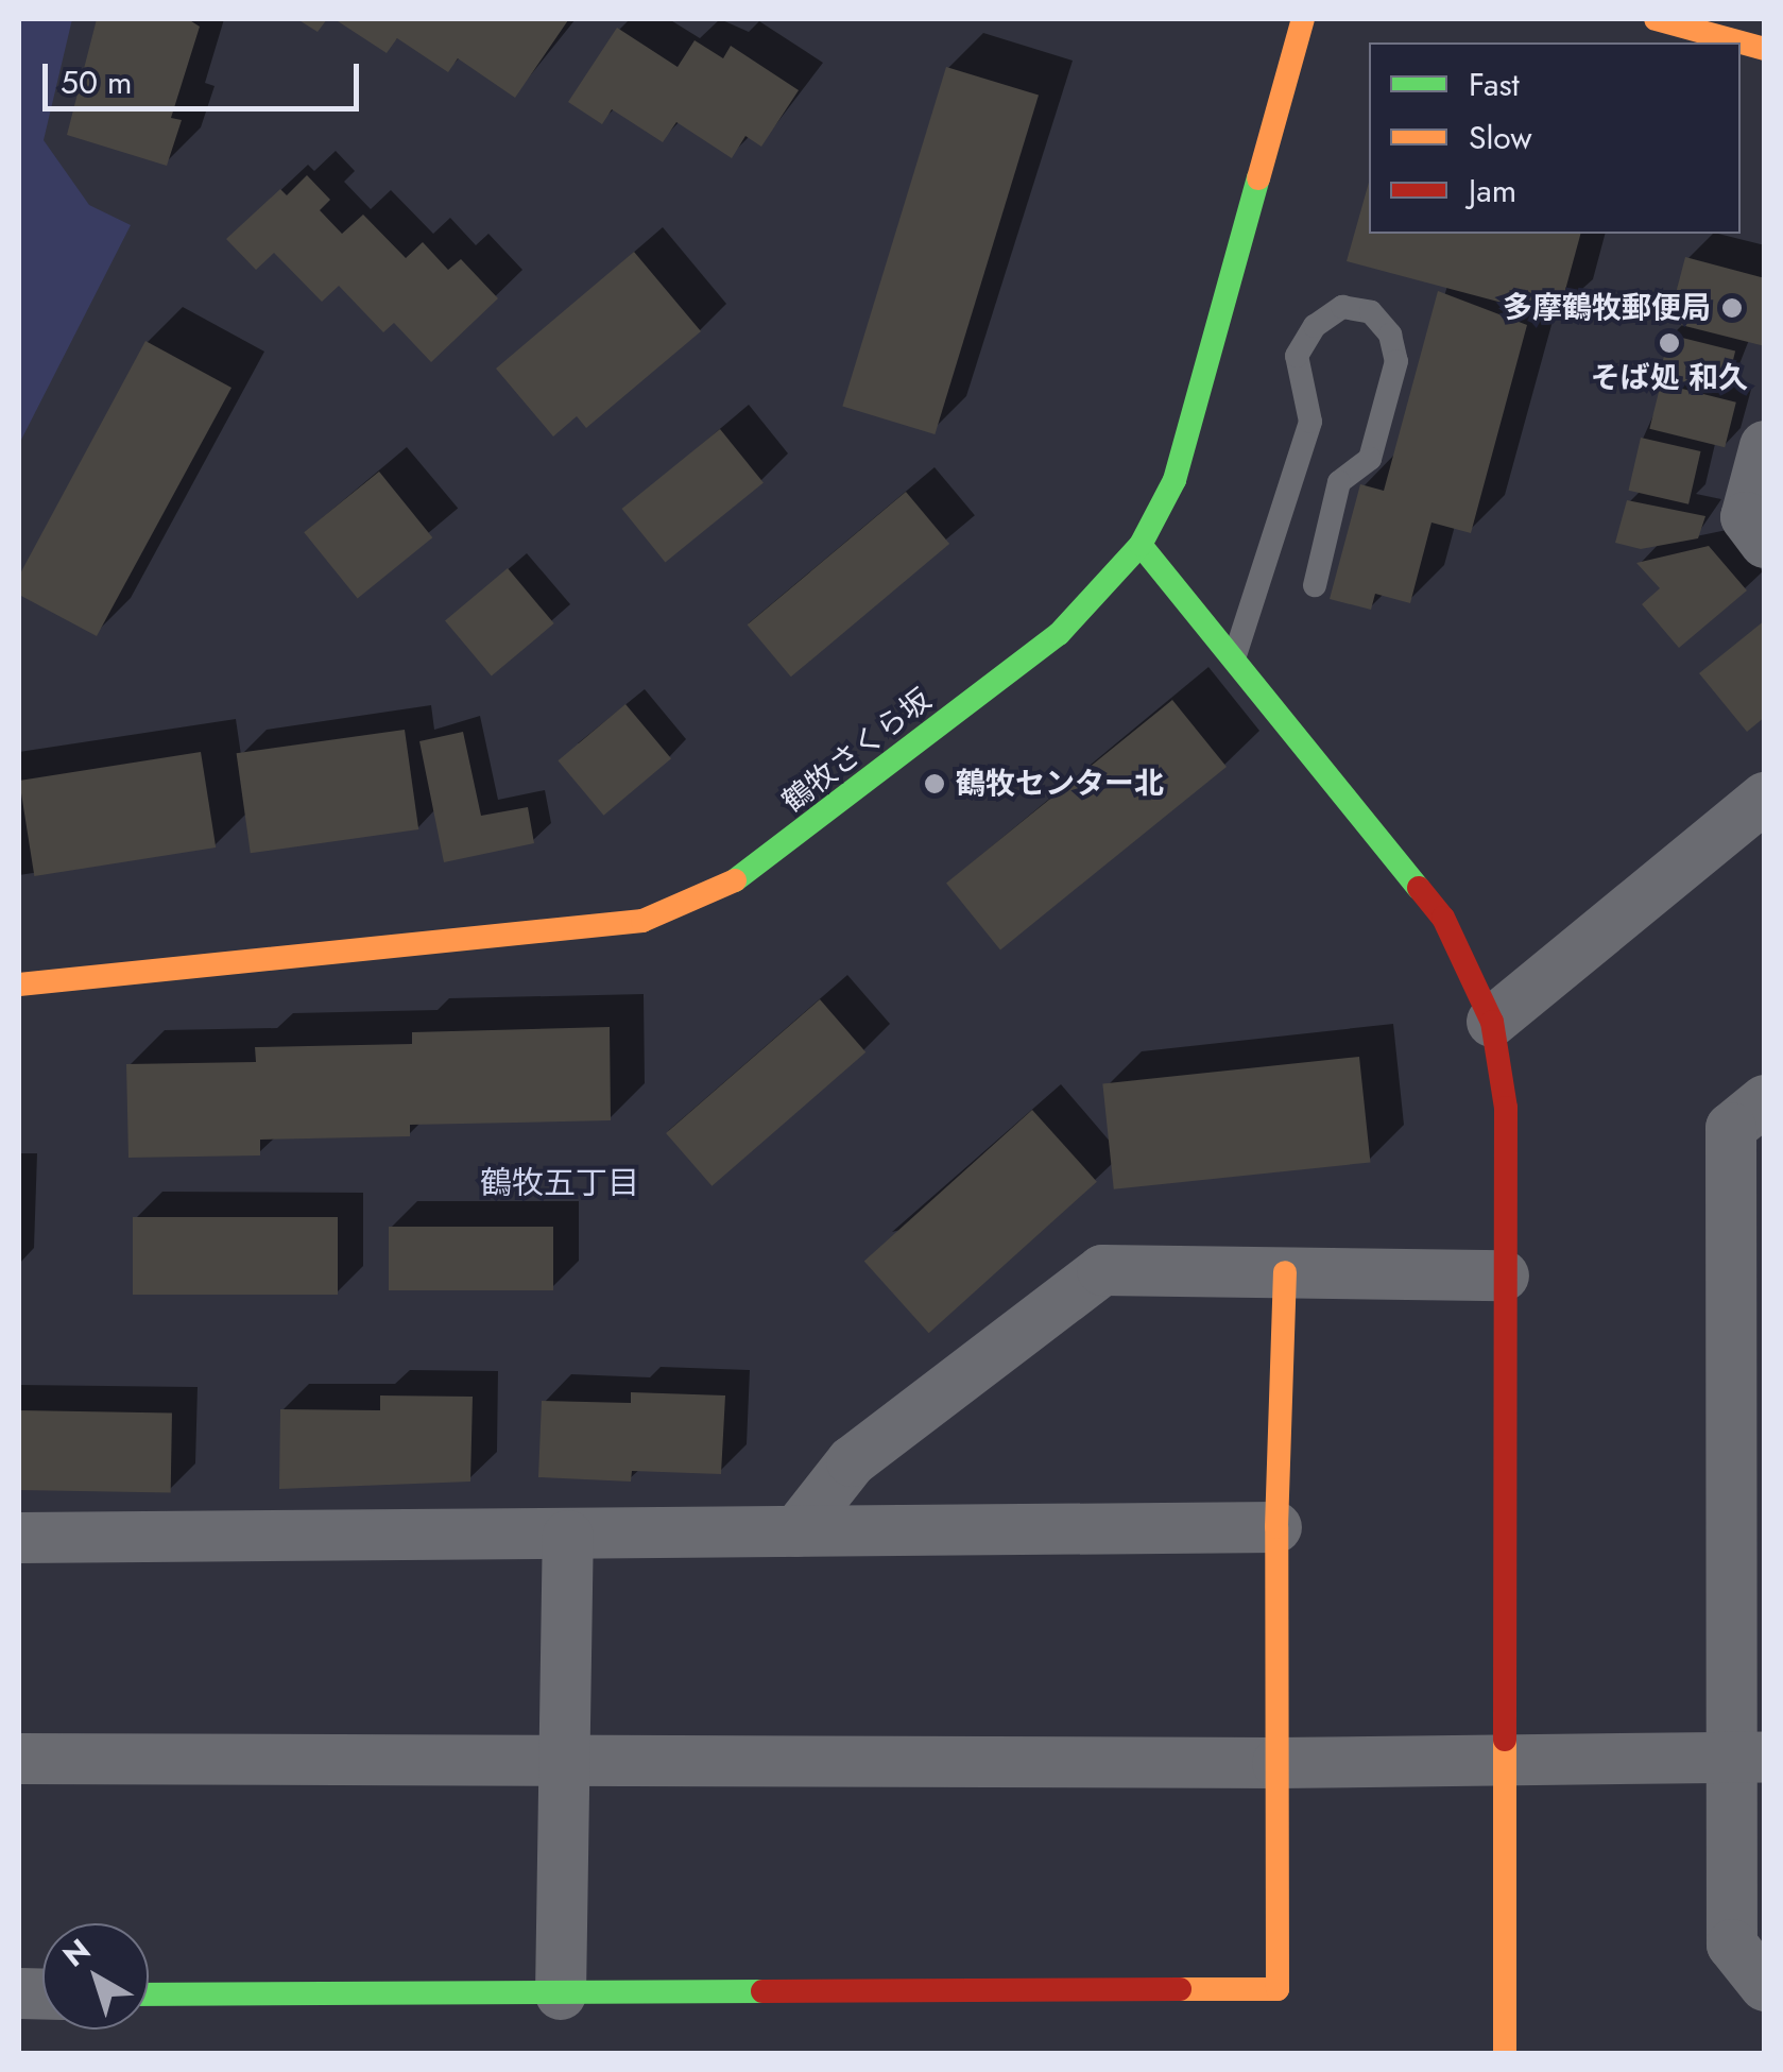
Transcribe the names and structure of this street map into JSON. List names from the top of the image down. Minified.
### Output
{"streets":{"street":["鶴牧さくら坂"]},"districts":["鶴牧五丁目"],"places":["多摩鶴牧郵便局","そば処 和久","鶴牧センター北"],"legend":["Fast","Slow","Jam"],"scale_bar":"50 m","north":"top left"}
